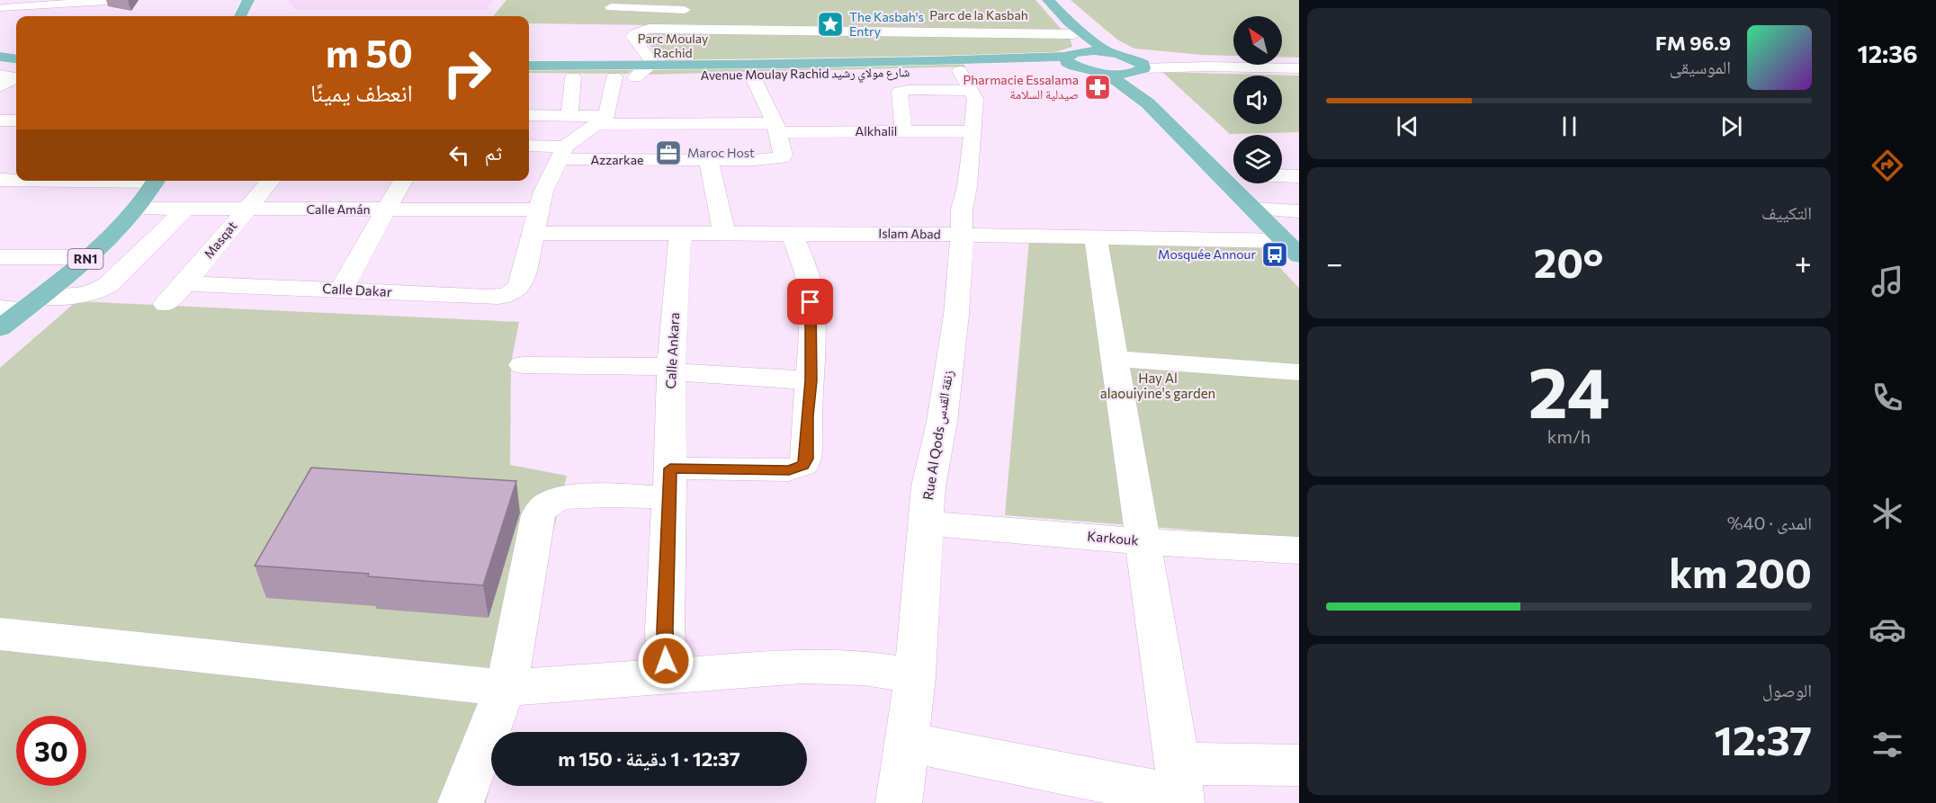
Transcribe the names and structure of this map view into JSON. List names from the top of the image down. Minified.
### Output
{"streets":{"main road":["Avenue Moulay Rachid شارع مولاي رشيد","RN1"],"street":["Alkhalil","Azzarkae","Calle Amán","Islam Abad","Masqat","Calle Dakar","Calle Ankara","Rue Al Qods زنقة القدس","Karkouk"]},"crossings":[["Avenue Moulay Rachid شارع مولاي رشيد","Azzarkae"],["Avenue Moulay Rachid شارع مولاي رشيد","Rue Al Qods زنقة القدس"],["Alkhalil","Azzarkae"],["Alkhalil","Rue Al Qods زنقة القدس"],["Calle Amán","Masqat"],["Calle Amán","RN1"],["Islam Abad","Calle Dakar"],["Islam Abad","Calle Ankara"],["Islam Abad","Rue Al Qods زنقة القدس"],["Masqat","Calle Dakar"],["Rue Al Qods زنقة القدس","Karkouk"]],"parks":["Parc de la Kasbah","Parc Moulay Rachid","Hay Al alaouiyine's garden"],"places":{"place":["The Kasbah's Entry"],"pharmacy":["Pharmacie Essalama صيدلية السلامة"],"office":["Maroc Host"],"bus stop":["Mosquée Annour"]},"north":"top left","page":{"tabs":"12:36","turn":["50 m","انعطف يمينًا"],"song":["96.9 FM","الموسيقى"],"then":"ثم","tile":["التكييف",["24","km/h"],["المدى · 40%","200 km"],["الوصول","12:37"]],"heat":["−","20°","+"],"limit":"30","trip":"12:37 · 1 دقيقة · 150 m"}}
